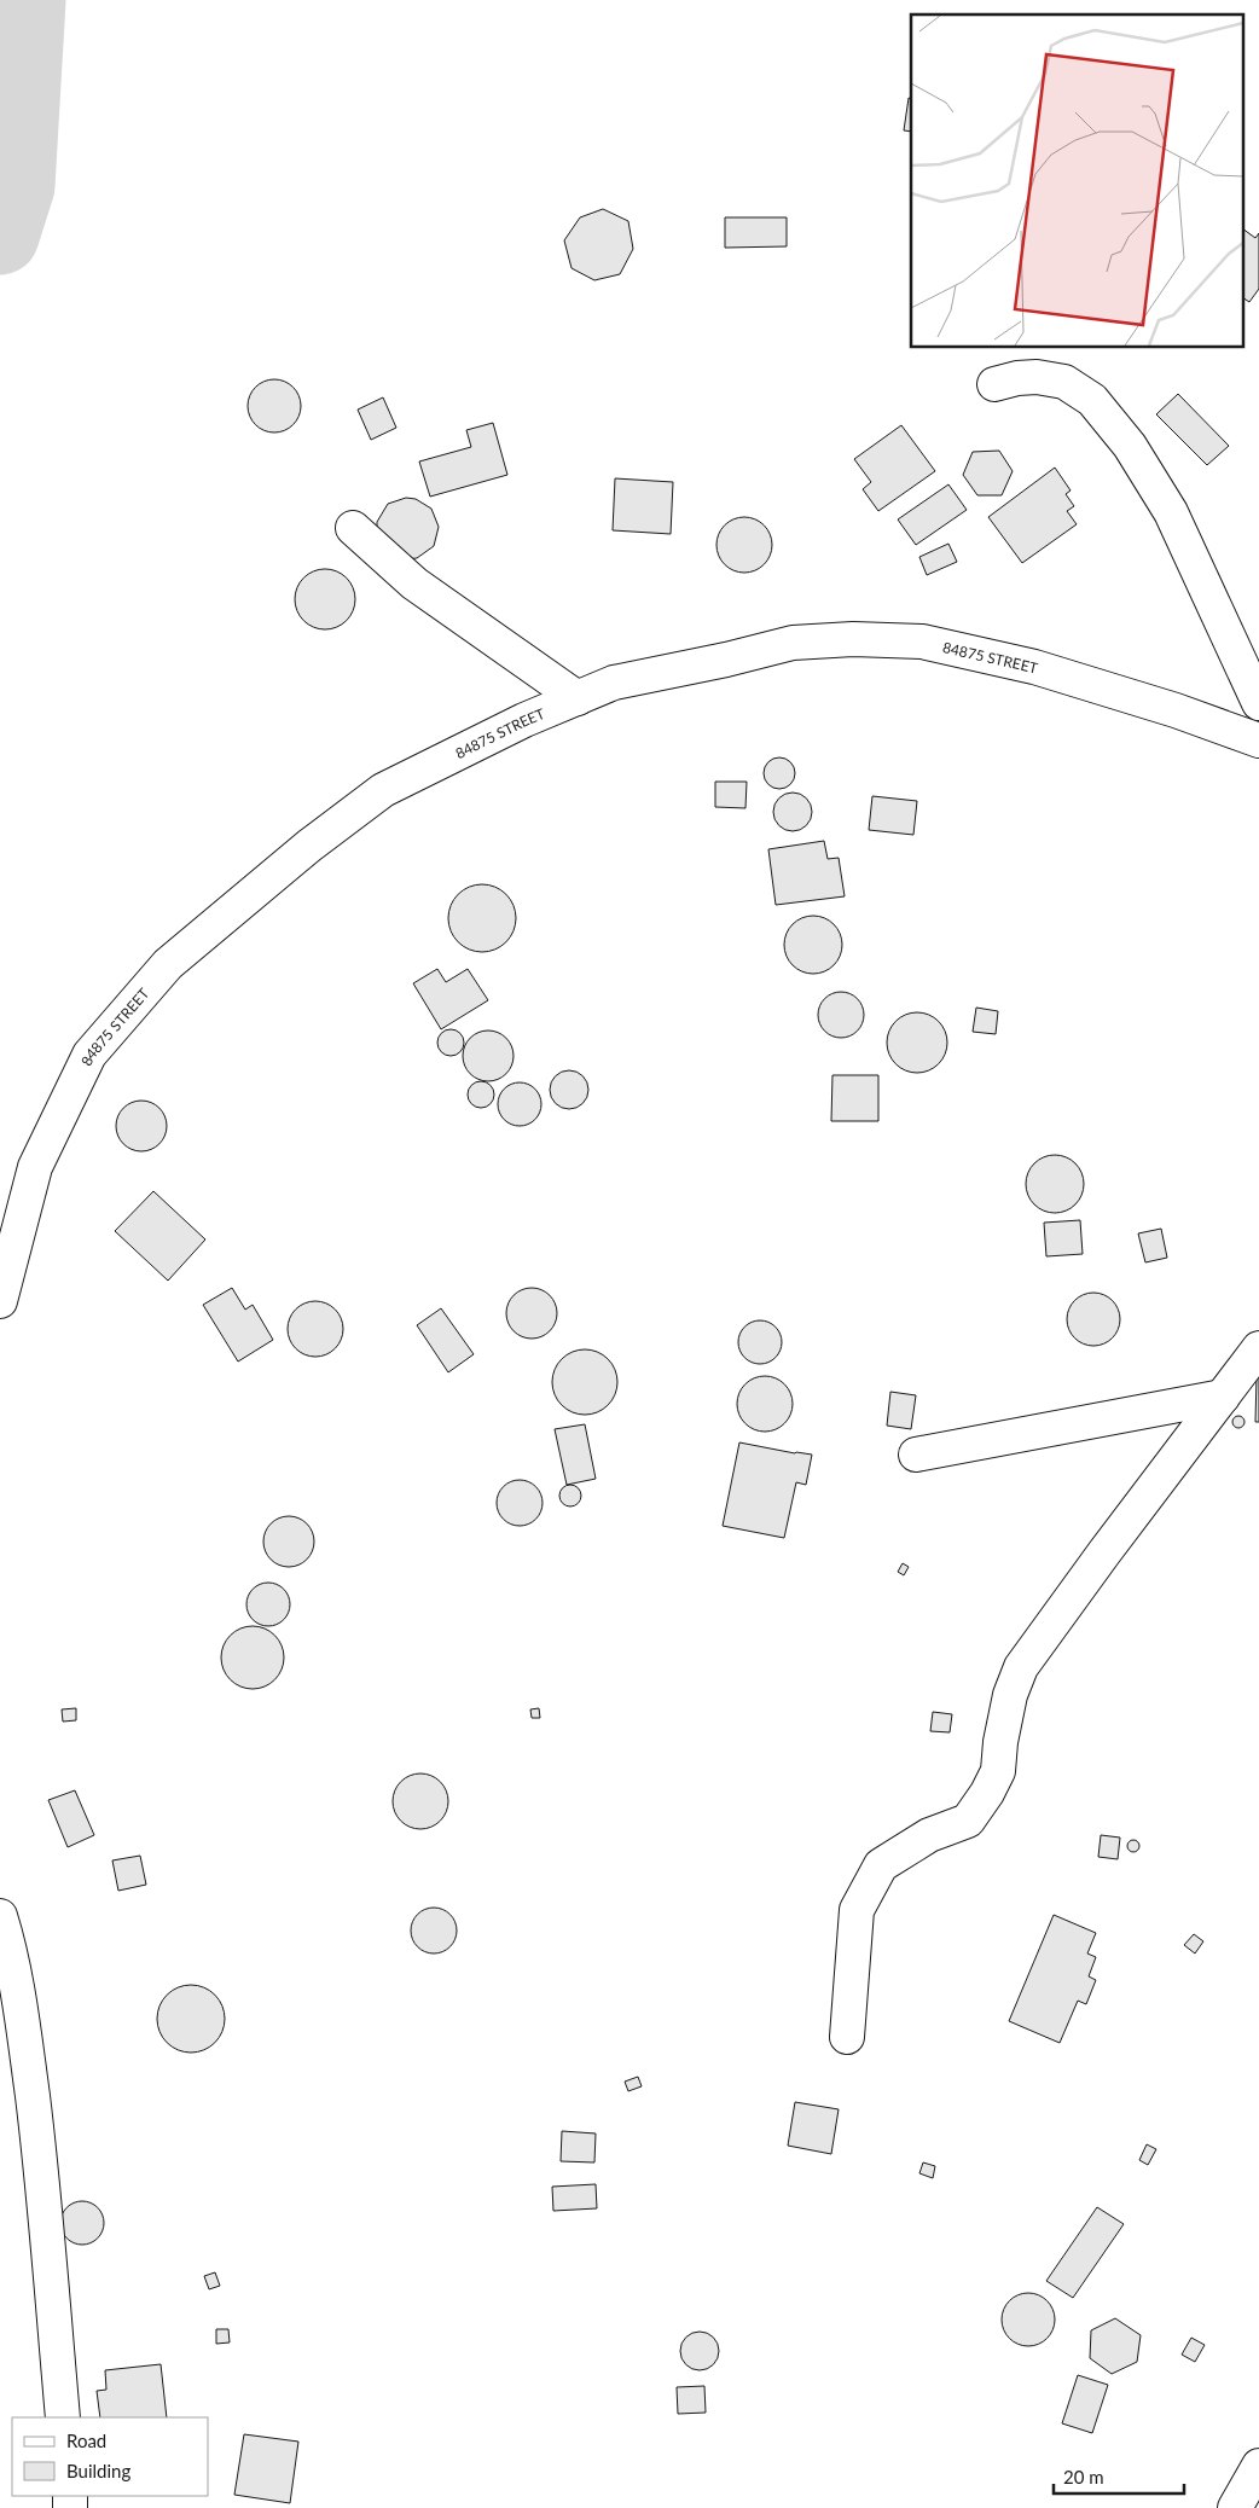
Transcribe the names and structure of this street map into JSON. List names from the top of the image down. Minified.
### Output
{"streets":{"street":["84875 STREET"]},"legend":["Road","Building"],"scale_bar":"20 m"}
